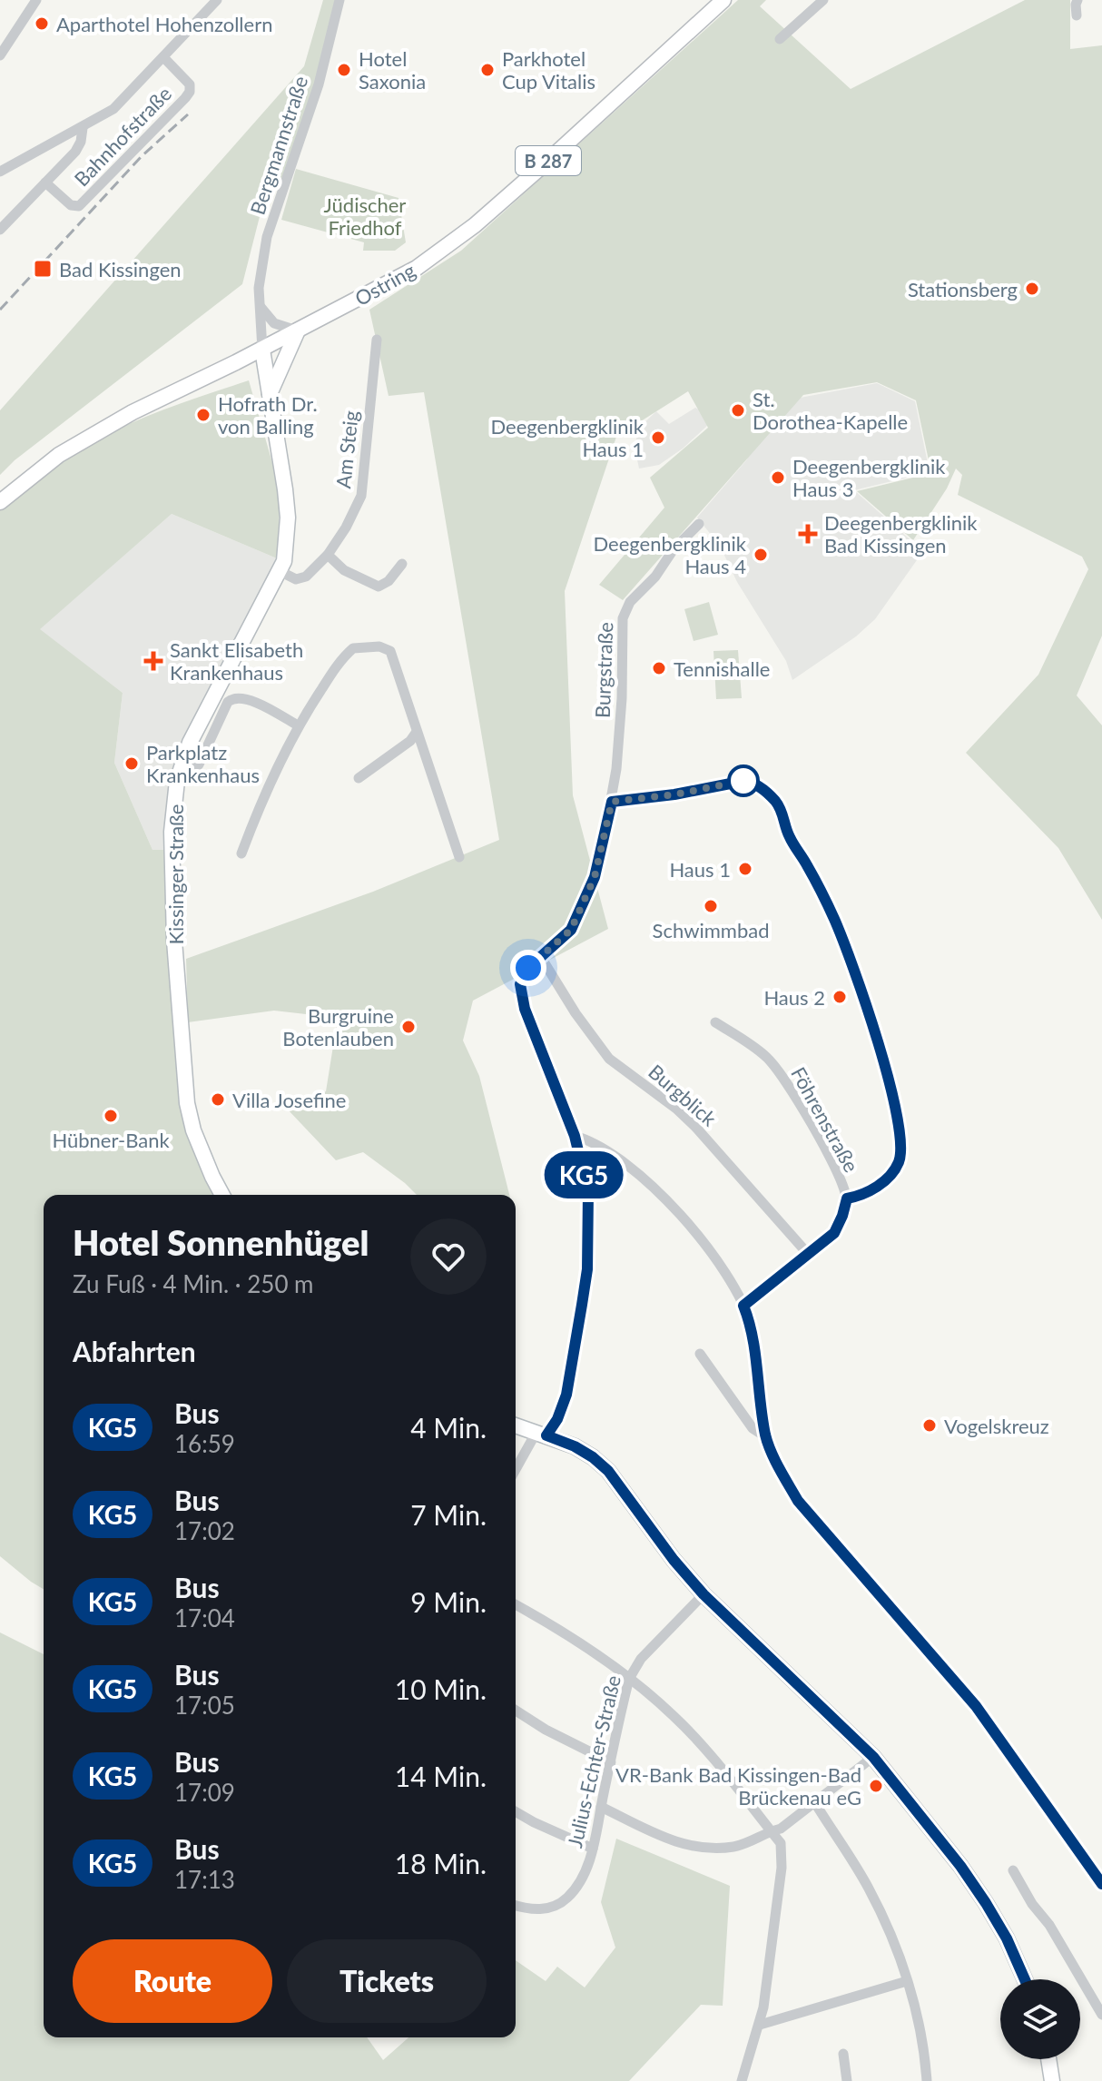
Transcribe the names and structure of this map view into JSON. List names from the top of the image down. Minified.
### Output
{"streets":{"street":["Bahnhofstraße","Bergmannstraße","B 287","Ostring","Am Steig","Burgstraße","Kissinger Straße","Burgblick","Föhrenstraße","Julius-Echter-Straße"]},"crossings":[["Bergmannstraße","Ostring"],["Bergmannstraße","Kissinger Straße"],["Ostring","Kissinger Straße"],["Am Steig","Kissinger Straße"],["Burgstraße","Burgblick"],["Burgblick","Föhrenstraße"]],"parks":["Jüdischer Friedhof"],"places":{"other":["Aparthotel Hohenzollern","Hotel Saxonia","Parkhotel Cup Vitalis","Stationsberg","St. Dorothea-Kapelle","Hofrath Dr. von Balling","Deegenbergklinik Haus 1","Deegenbergklinik Haus 3","Deegenbergklinik Haus 4","Tennishalle","Parkplatz Krankenhaus","Haus 1","Schwimmbad","Haus 2","Burgruine Botenlauben","Villa Josefine","Hübner-Bank","Vogelskreuz","VR-Bank Bad Kissingen-Bad Brückenau eG"],"transit":["Bad Kissingen"],"health":["Deegenbergklinik Bad Kissingen","Sankt Elisabeth Krankenhaus"]},"lines":["bus line KG5"],"page":{"on_map":"KG5","heading":[["Hotel Sonnenhügel","Zu Fuß · 4 Min. · 250 m"],"Abfahrten"],"list":[{"mark":"KG5","name":"Bus","note":"16:59","value":"4 Min."},{"mark":"KG5","name":"Bus","note":"17:02","value":"7 Min."},{"mark":"KG5","name":"Bus","note":"17:04","value":"9 Min."},{"mark":"KG5","name":"Bus","note":"17:05","value":"10 Min."},{"mark":"KG5","name":"Bus","note":"17:09","value":"14 Min."},{"mark":"KG5","name":"Bus","note":"17:13","value":"18 Min."}],"buttons":["Route","Tickets"]}}
